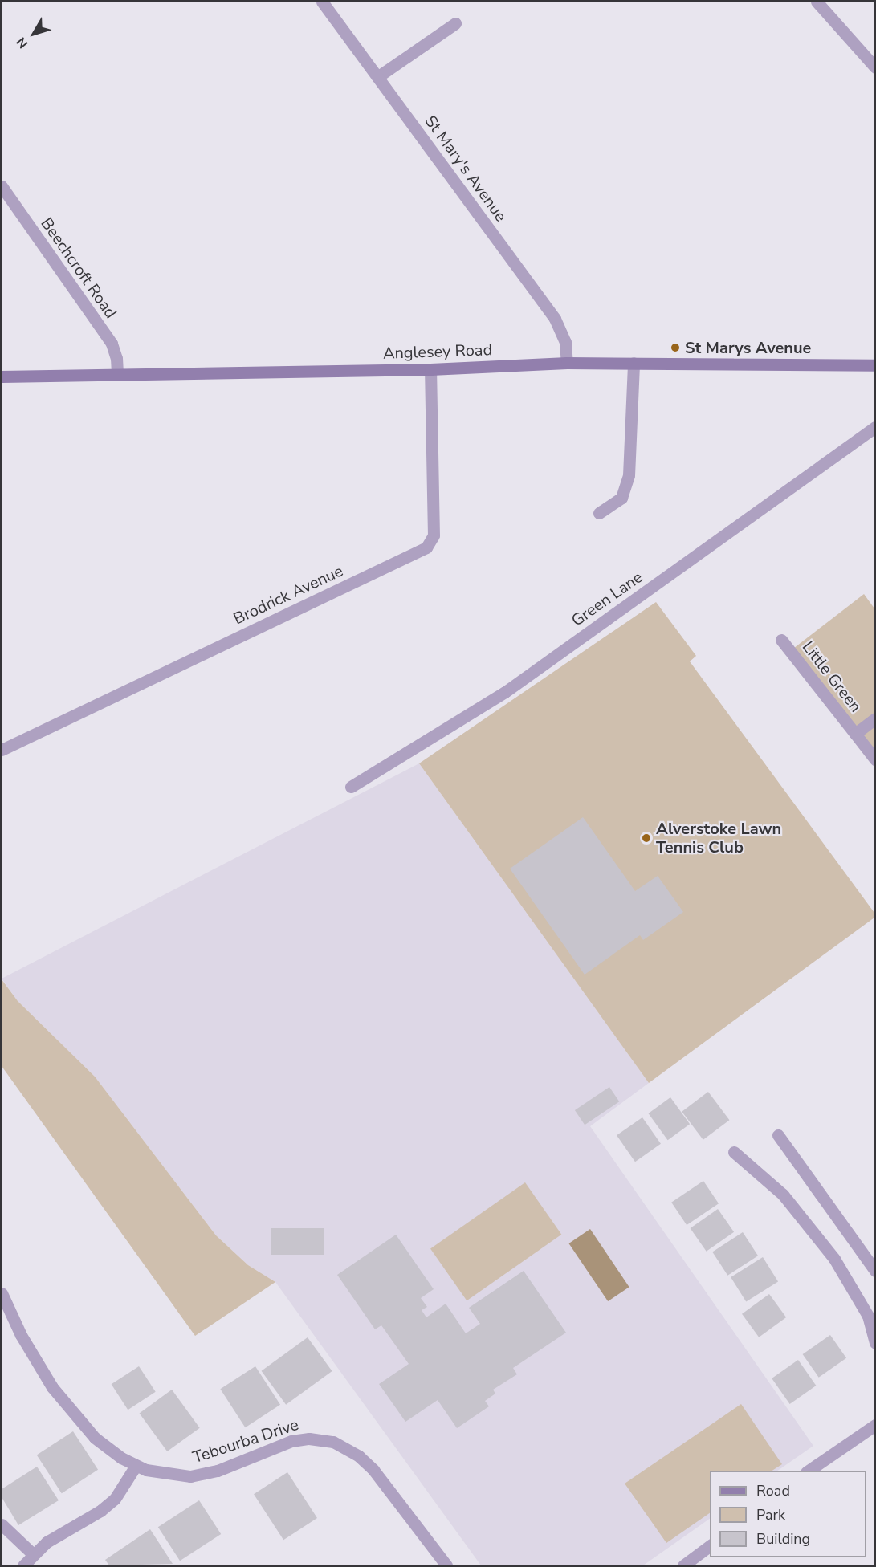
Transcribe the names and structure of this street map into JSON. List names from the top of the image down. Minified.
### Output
{"streets":{"street":["St Mary's Avenue","Beechcroft Road","Anglesey Road","Brodrick Avenue","Green Lane","Little Green","Tebourba Drive"]},"crossings":[["St Mary's Avenue","Anglesey Road"],["Beechcroft Road","Anglesey Road"],["Anglesey Road","Brodrick Avenue"]],"places":["St Marys Avenue","Alverstoke Lawn Tennis Club"],"legend":["Road","Park","Building"],"north":"bottom left"}
